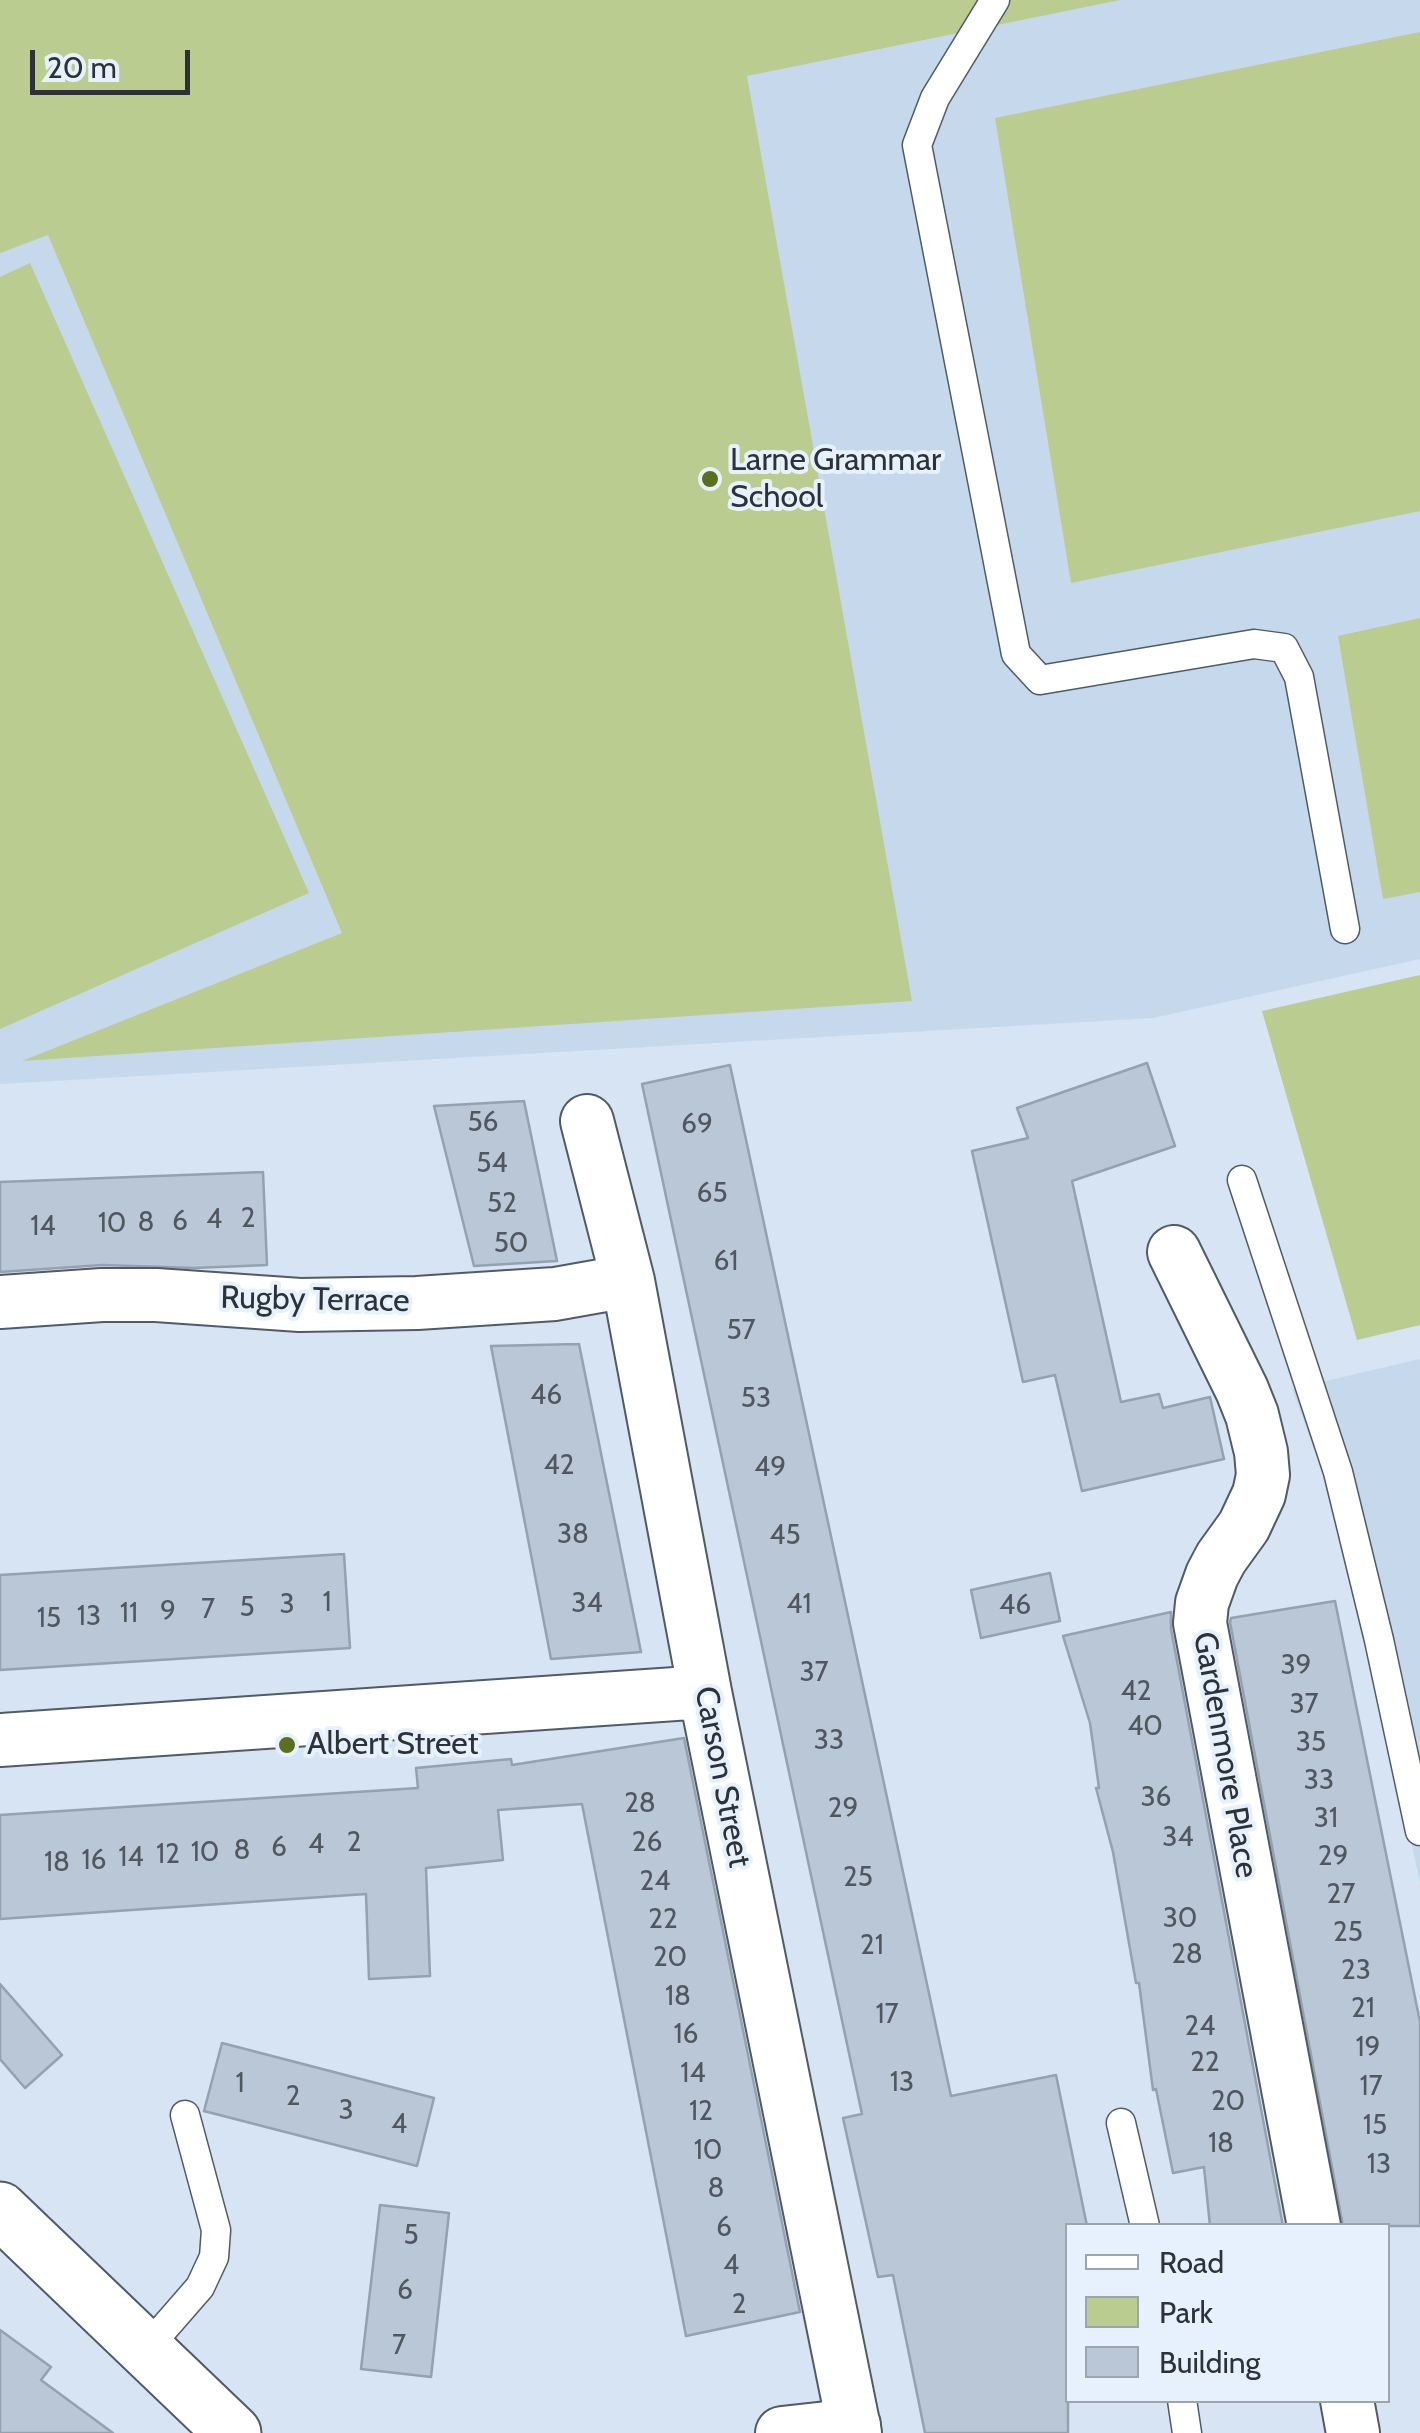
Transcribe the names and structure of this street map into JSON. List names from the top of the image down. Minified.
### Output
{"streets":{"street":["Rugby Terrace","Gardenmore Place","Carson Street"]},"crossings":[["Rugby Terrace","Carson Street"]],"places":["Larne Grammar School","Albert Street"],"house_numbers":["56","69","54","65","52","2","4","6","8","10","14","50","61","57","46","53","42","49","38","45","1","34","3","41","46","5","7","9","11","13","15","39","37","42","37","40","33","35","33","36","28","29","31","34","2","26","4","6","8","10","12","29","14","16","18","25","24","27","30","22","25","21","28","20","23","18","21","17","24","16","19","22","14","13","1","17","2","20","3","12","4","15","18","10","13","8","6","5","4","6","2","7"],"legend":["Road","Park","Building"],"scale_bar":"20 m"}
